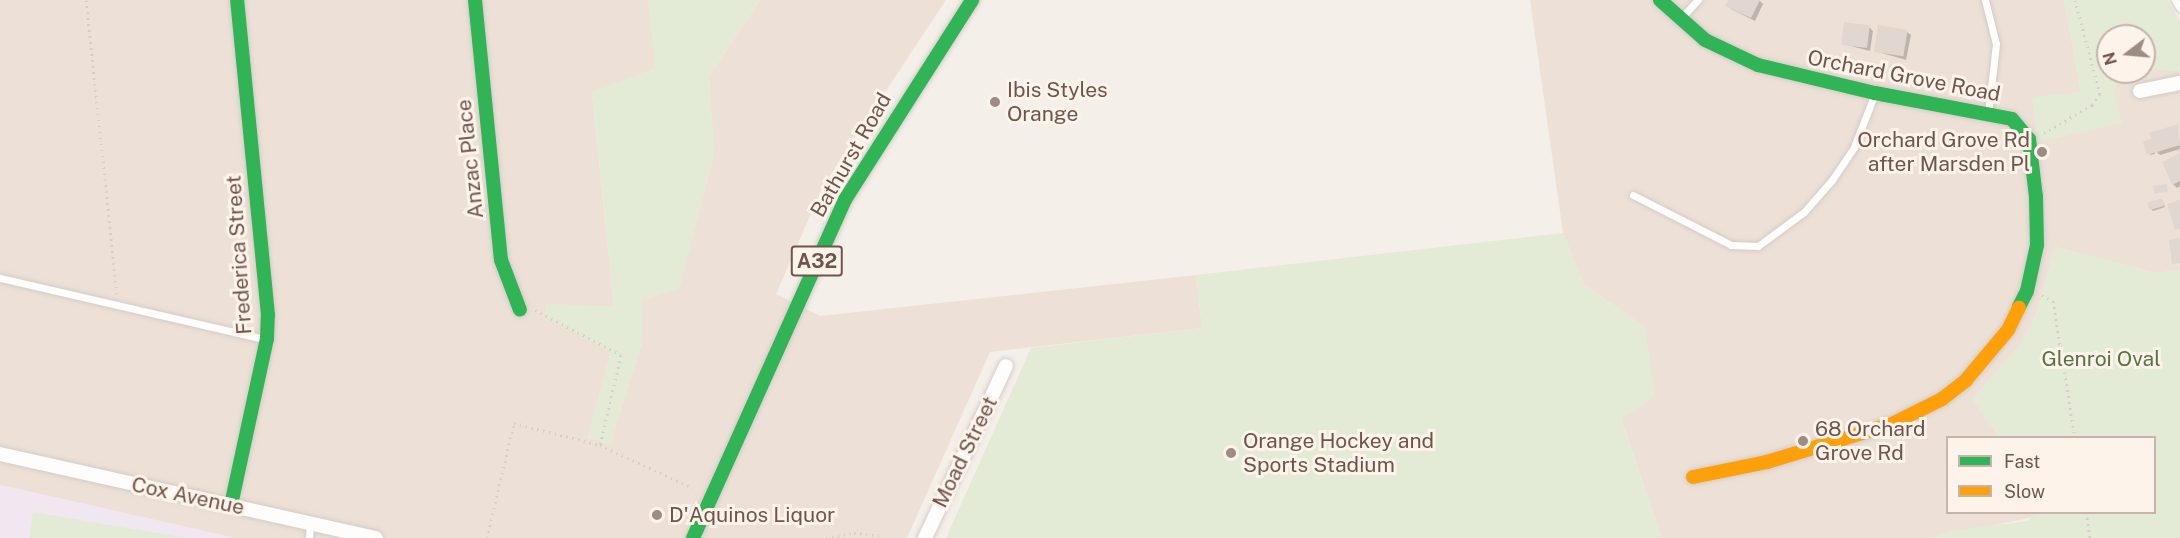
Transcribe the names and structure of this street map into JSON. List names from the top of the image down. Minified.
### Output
{"streets":{"main road":["Orchard Grove Road","Bathurst Road","Anzac Place","Frederica Street","A32"],"street":["Moad Street","Cox Avenue"]},"crossings":[["Frederica Street","Cox Avenue"]],"parks":["Glenroi Oval"],"places":["Ibis Styles Orange","Orchard Grove Rd after Marsden Pl","68 Orchard Grove Rd","Orange Hockey and Sports Stadium","D'Aquinos Liquor"],"legend":["Fast","Slow"],"north":"left"}
